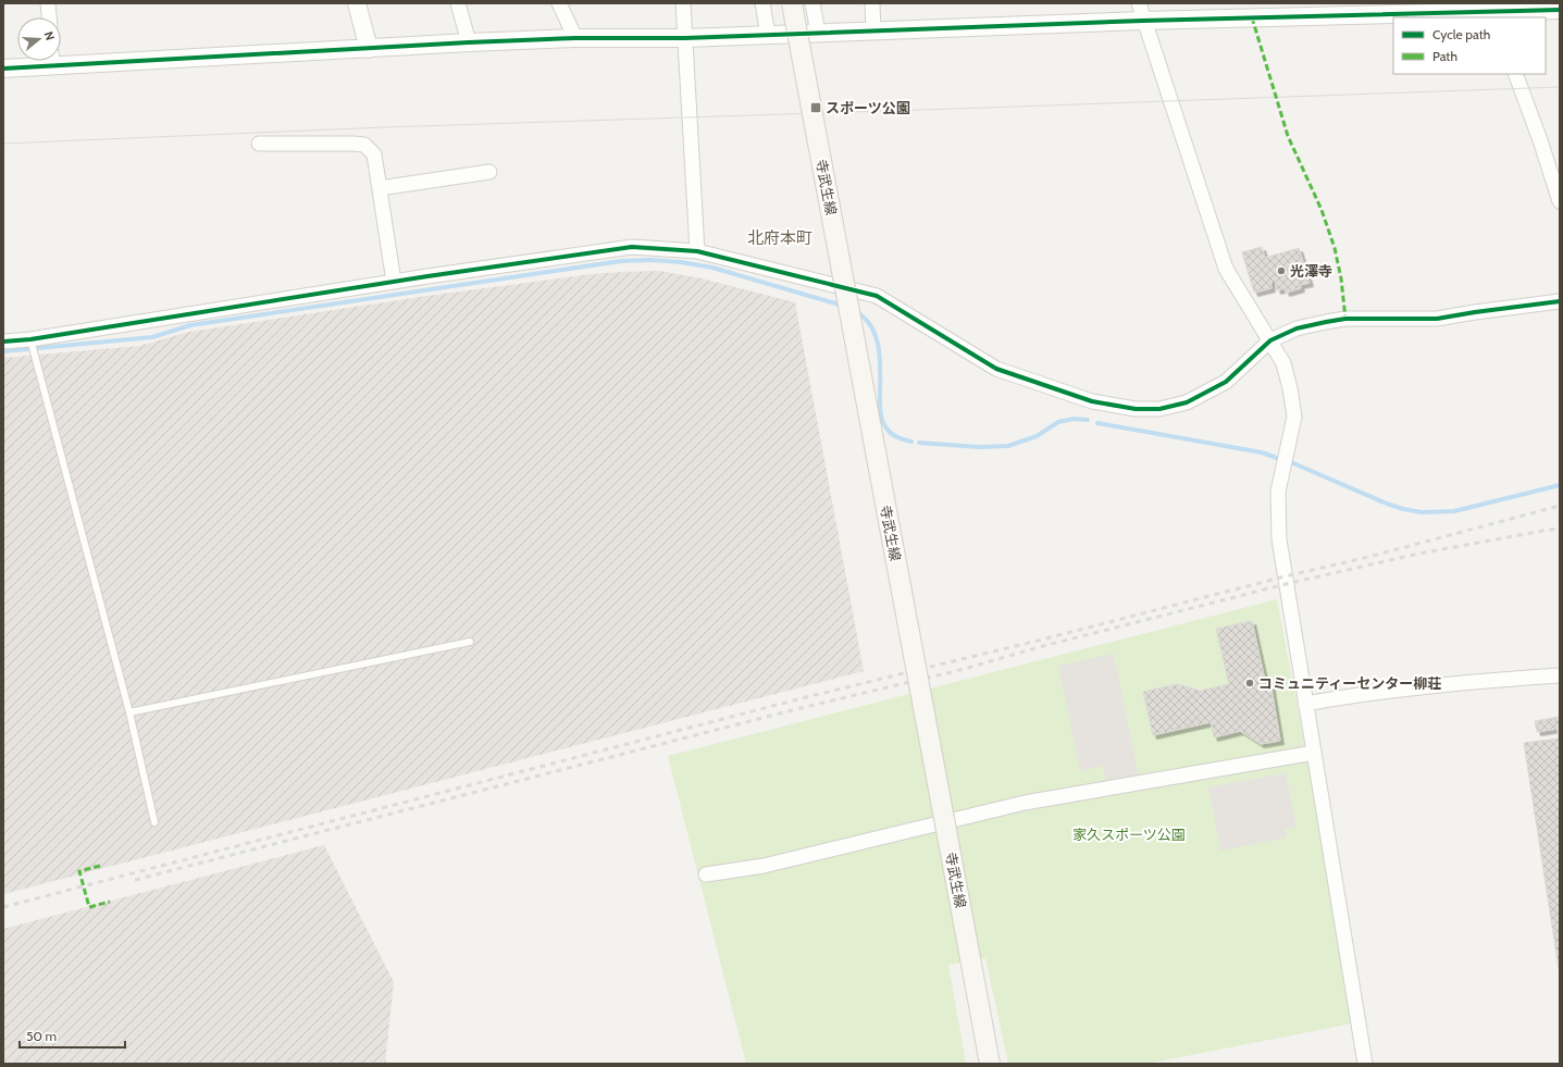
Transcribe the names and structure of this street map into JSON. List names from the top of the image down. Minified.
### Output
{"streets":{"main road":["寺武生線"]},"districts":["北府本町"],"parks":["家久スポーツ公園"],"places":{"transit":["スポーツ公園"],"other":["光澤寺","コミュニティーセンター柳荘"]},"legend":["Cycle path","Path"],"scale_bar":"50 m","north":"right"}
